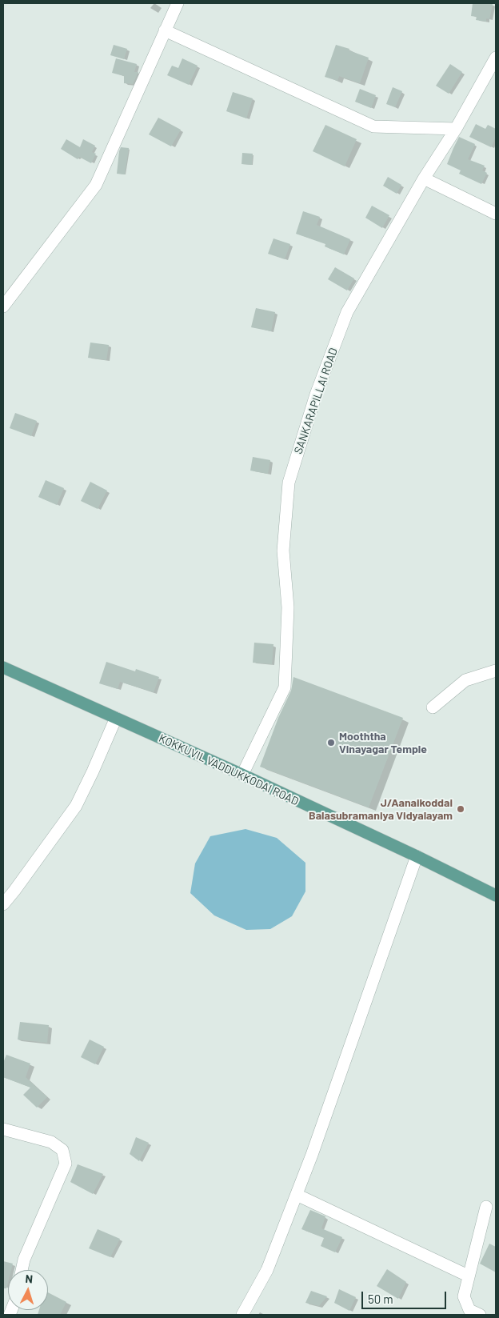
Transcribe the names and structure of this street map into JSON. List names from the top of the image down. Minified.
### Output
{"streets":{"main road":["KOKKUVIL VADDUKKODAI ROAD"],"street":["SANKARAPILLAI ROAD"]},"crossings":[["SANKARAPILLAI ROAD","KOKKUVIL VADDUKKODAI ROAD"]],"places":["Mooththa Vinayagar Temple","J/Aanaikoddai Balasubramaniya Vidyalayam"],"scale_bar":"50 m","north":"top"}
